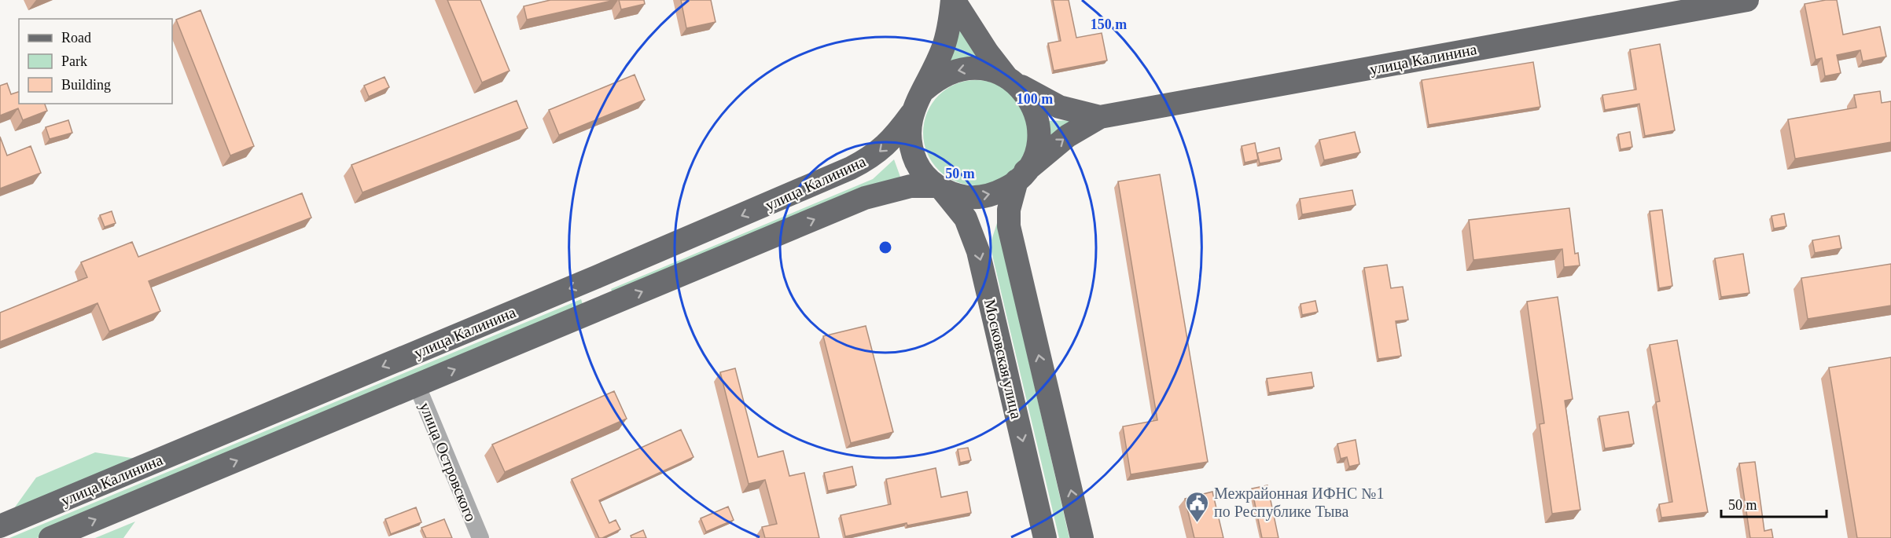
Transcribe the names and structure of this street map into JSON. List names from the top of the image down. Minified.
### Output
{"streets":{"main road":["улица Калинина","Московская улица"],"street":["улица Островского"]},"crossings":[["улица Калинина","Московская улица"],["улица Калинина","улица Островского"]],"places":{"public building":["Межрайонная ИФНС №1 по Республике Тыва"]},"legend":["Road","Park","Building"],"scale_bar":"50 m","rings":["150 m","100 m","50 m"]}
